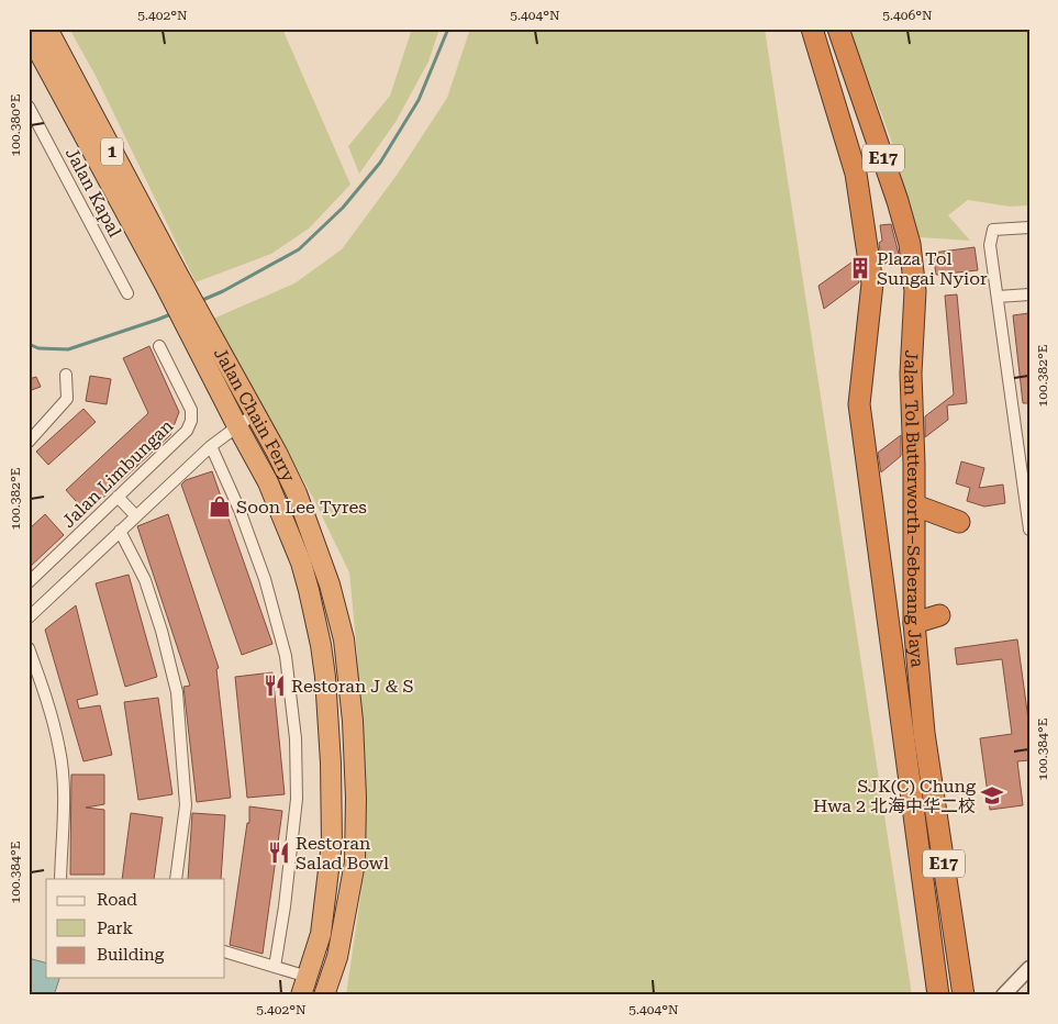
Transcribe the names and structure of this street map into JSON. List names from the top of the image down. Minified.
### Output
{"streets":{"highway":["1","E17","Jalan Chain Ferry","Jalan Tol Butterworth–Seberang Jaya"],"street":["Jalan Kapal","Jalan Limbungan"]},"places":{"building":["Plaza Tol Sungai Nyior"],"shop":["Soon Lee Tyres"],"restaurant":["Restoran J & S","Restoran Salad Bowl"],"school or university":["SJK(C) Chung Hwa 2 北海中华二校"]},"legend":["Road","Park","Building"],"coordinates":["5.402°N","5.404°N","5.406°N","100.380°E","100.382°E","100.384°E"]}
